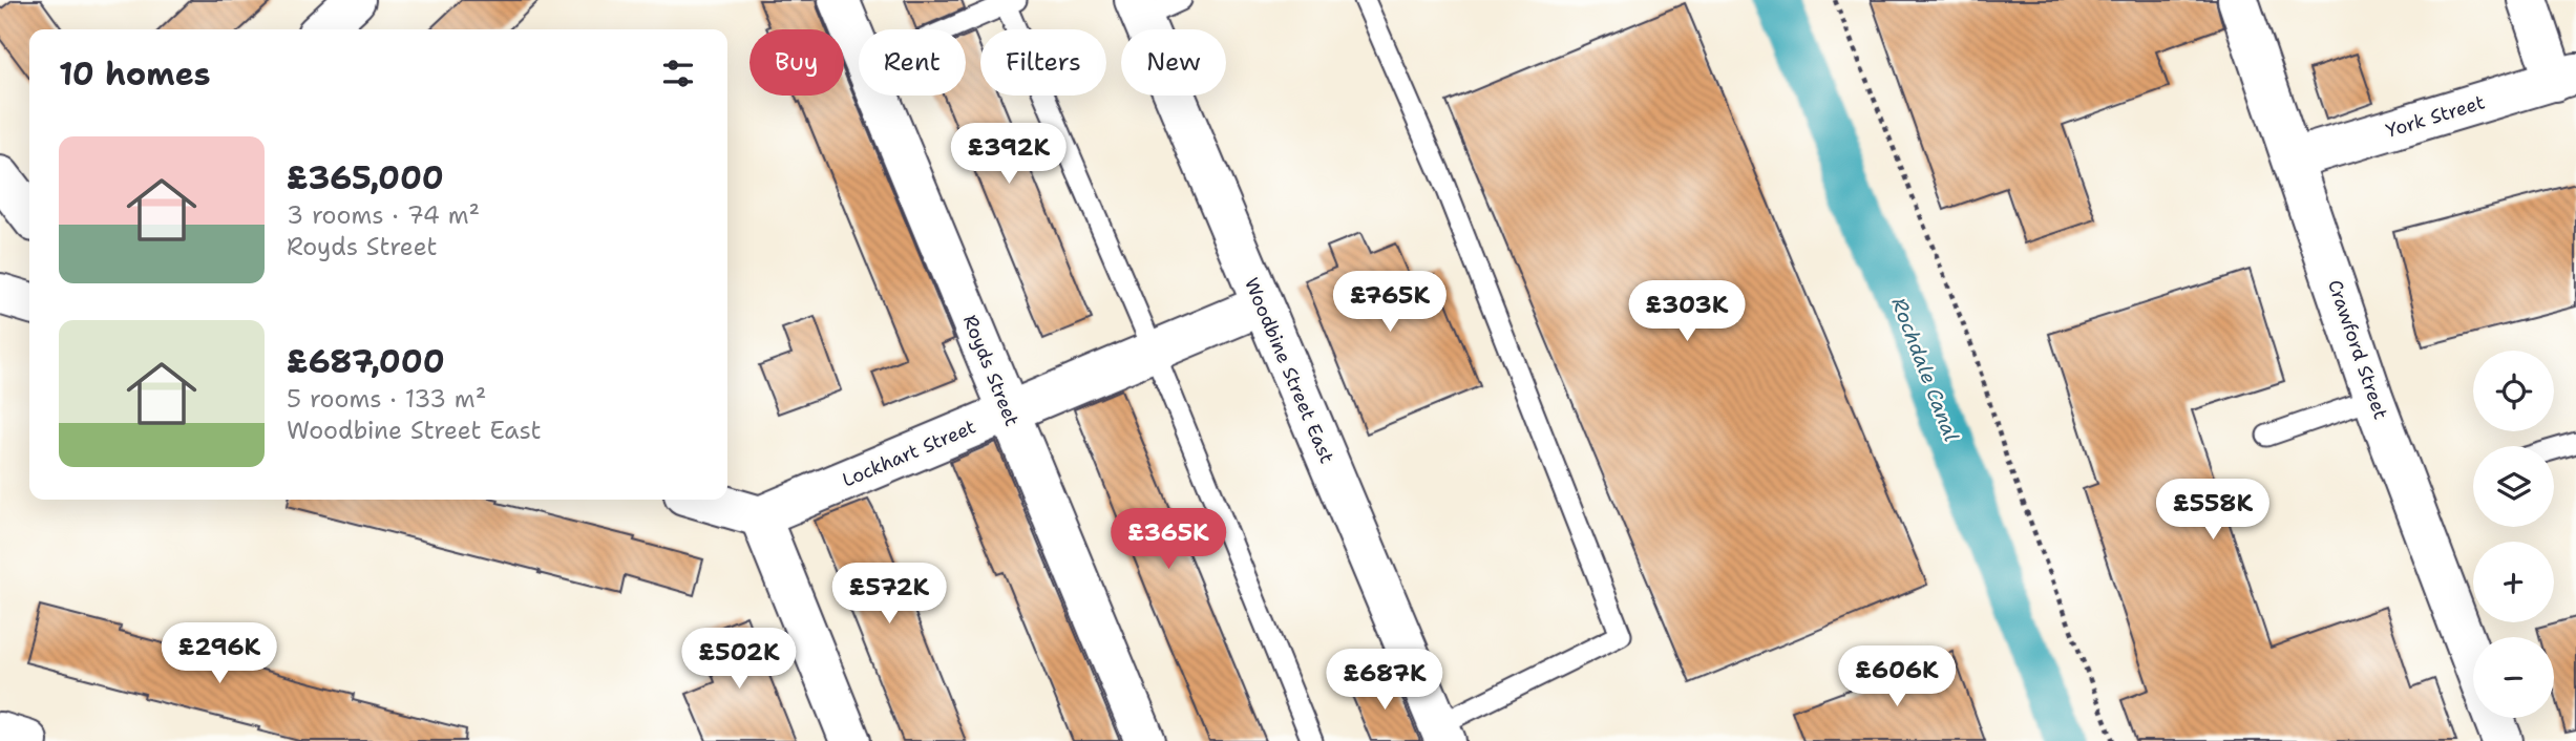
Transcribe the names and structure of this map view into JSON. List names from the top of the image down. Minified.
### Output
{"streets":{"street":["York Street","Crawford Street","Royds Street","Woodbine Street East","Lockhart Street"]},"crossings":[["York Street","Crawford Street"],["Royds Street","Lockhart Street"],["Woodbine Street East","Lockhart Street"]],"water":["Rochdale Canal"],"page":{"chip":["Buy","Rent","Filters","New"],"heading":"10 homes","list":[{"name":"£365,000","note":"3 rooms · 74 m² · Royds Street"},{"name":"£687,000","note":"5 rooms · 133 m² · Woodbine Street East"}],"price":["£392K","£765K","£303K","£558K","£365K","£572K","£296K","£502K","£606K","£687K"],"map_buttons":["+","−"]}}
